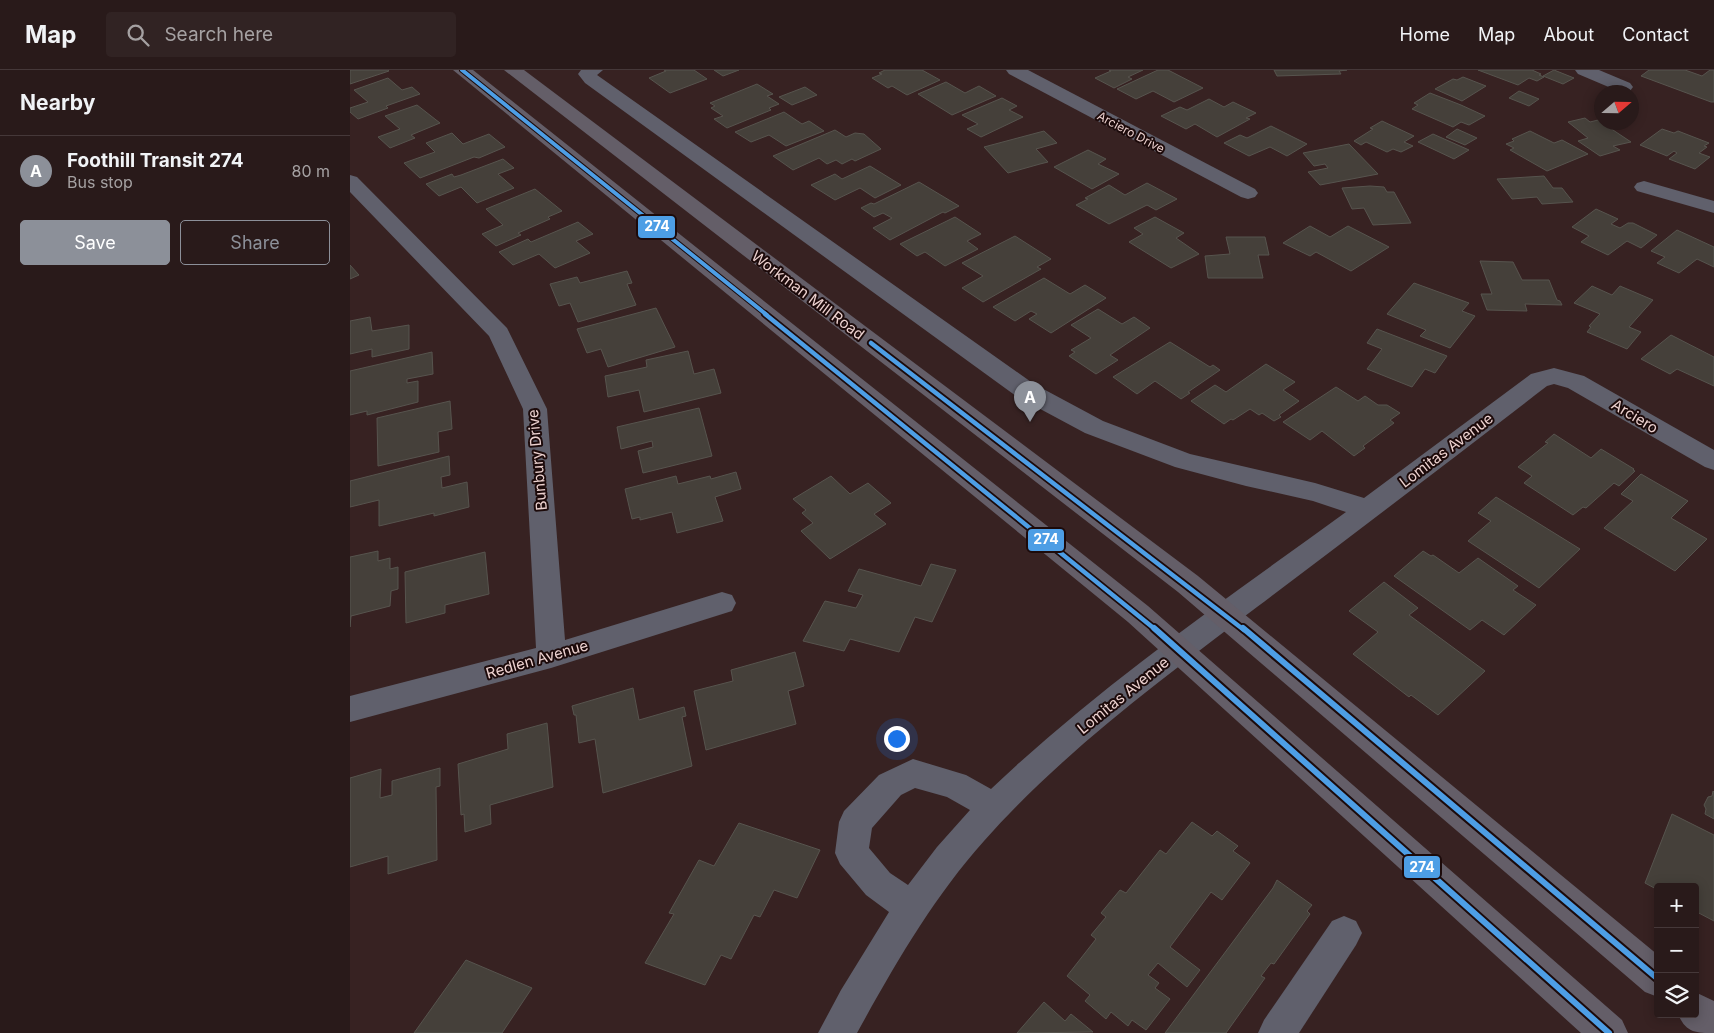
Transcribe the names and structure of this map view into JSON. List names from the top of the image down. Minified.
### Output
{"streets":{"main road":["Workman Mill Road"],"street":["Arciero Drive","Arciero","Lomitas Avenue","Bunbury Drive","Redlen Avenue"]},"crossings":[["Workman Mill Road","Lomitas Avenue"],["Arciero","Lomitas Avenue"],["Bunbury Drive","Redlen Avenue"]],"lines":["transit line 274"],"north":"right","page":{"header":"Map","search":"Search here","nav":["Home","Map","About","Contact"],"heading":"Nearby","list":[{"mark":"A","name":"Foothill Transit 274","note":"Bus stop","value":"80 m"}],"buttons":["Save","Share"],"pins":"A","map_buttons":["+","−"]}}
